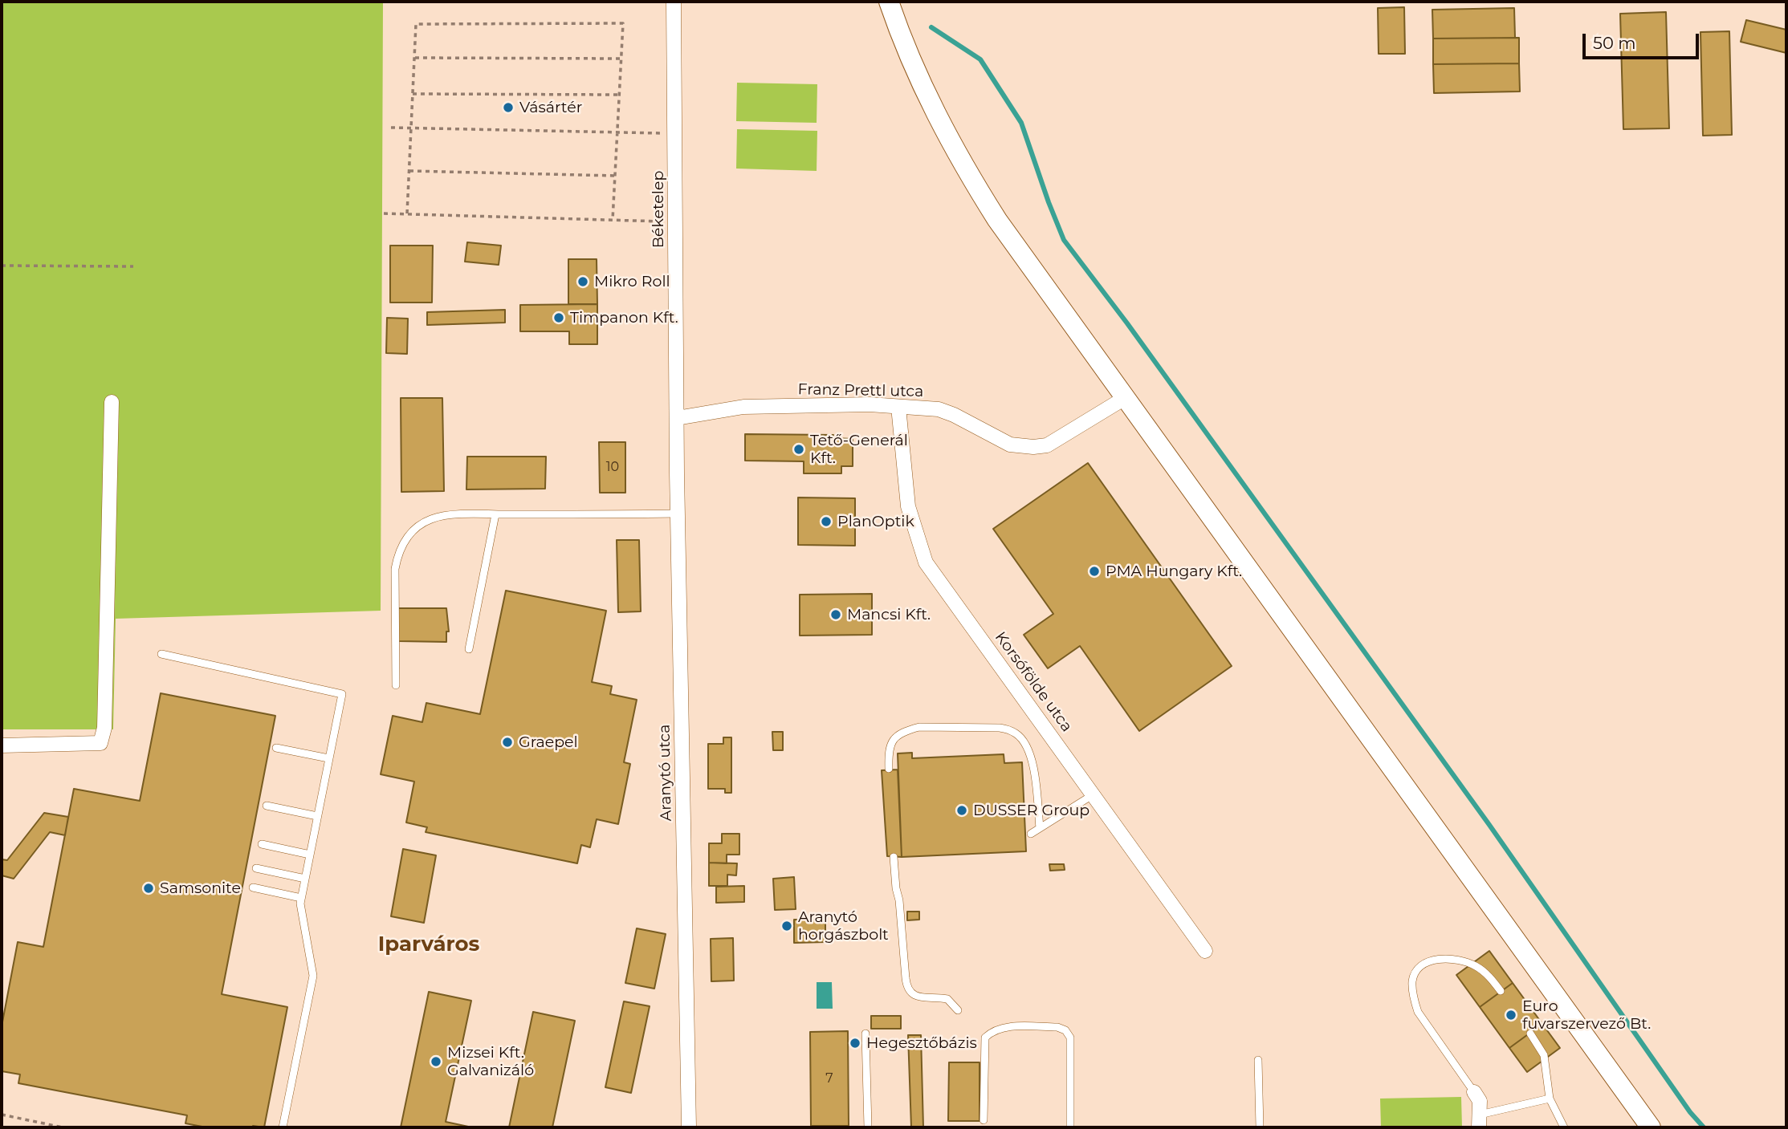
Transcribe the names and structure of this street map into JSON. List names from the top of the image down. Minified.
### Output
{"streets":{"street":["Béketelep","Franz Prettl utca","Korsófölde utca","Aranytó utca"]},"crossings":[["Béketelep","Franz Prettl utca"],["Béketelep","Aranytó utca"],["Franz Prettl utca","Korsófölde utca"],["Franz Prettl utca","Aranytó utca"]],"districts":["Iparváros"],"places":["Vásártér","Mikro Roll","Timpanon Kft.","Tető-Generál Kft.","PlanOptik","PMA Hungary Kft.","Mancsi Kft.","Graepel","DUSSER Group","Samsonite","Aranytó horgászbolt","Euro fuvarszervező Bt.","Hegesztőbázis","Mizsei Kft. Galvanizáló"],"house_numbers":["10","7"],"scale_bar":"50 m"}
